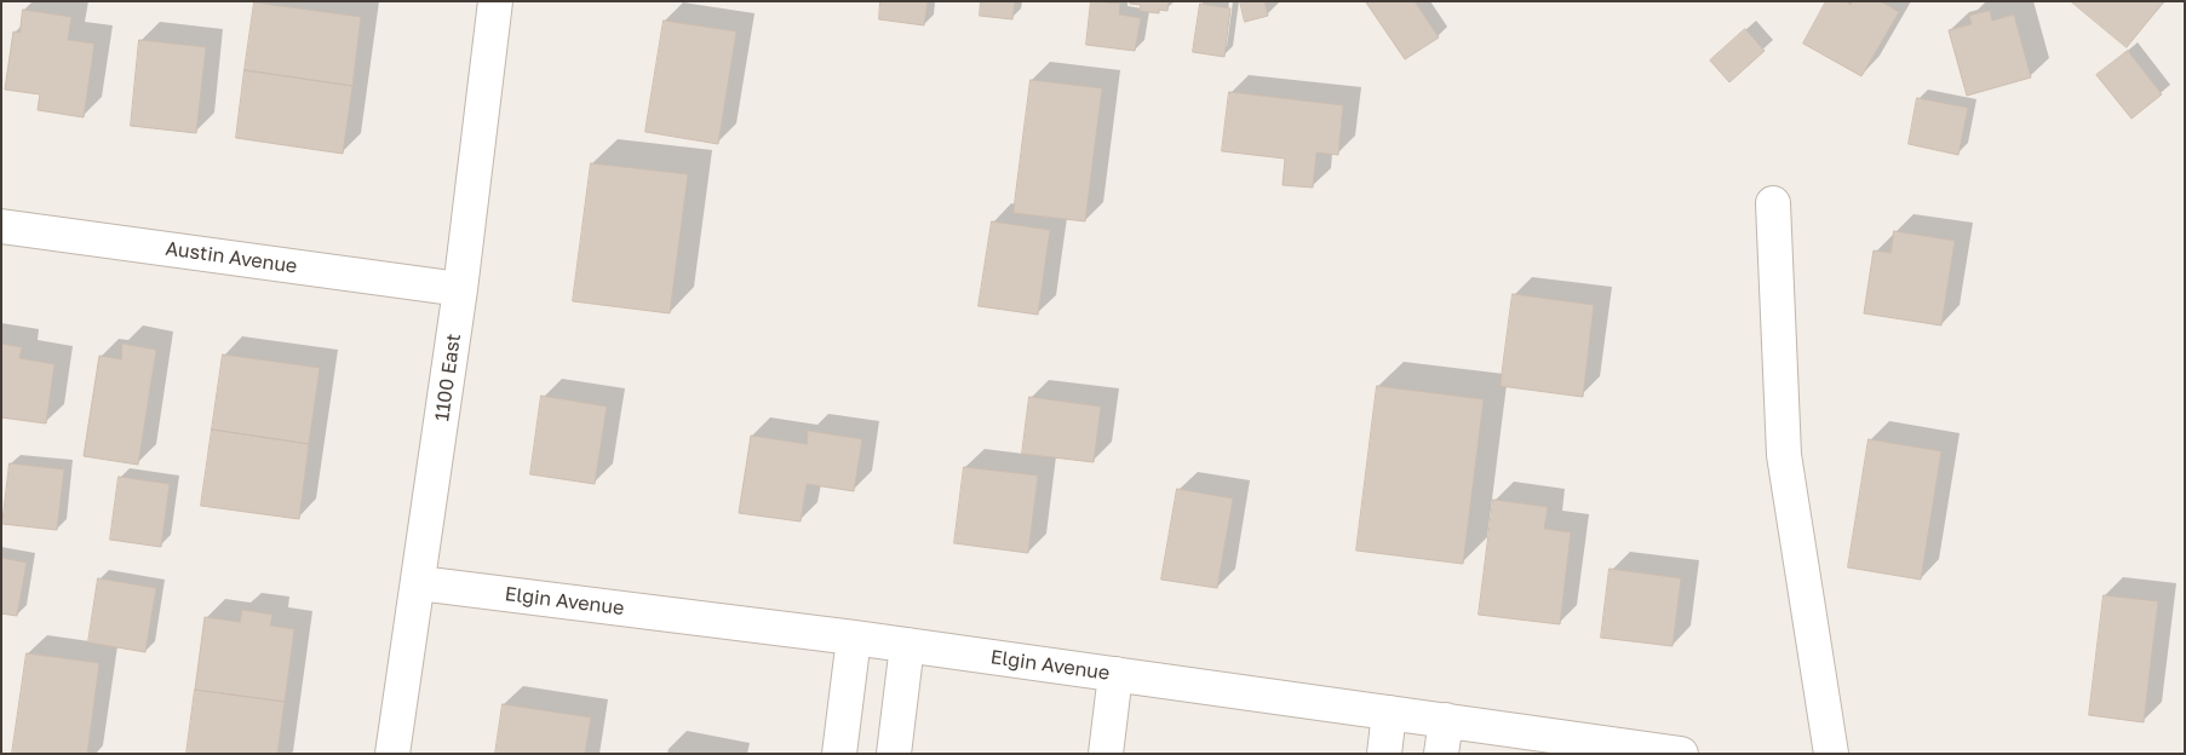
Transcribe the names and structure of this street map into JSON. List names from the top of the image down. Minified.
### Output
{"streets":{"street":["Austin Avenue","1100 East","Elgin Avenue"]},"crossings":[["Austin Avenue","1100 East"],["1100 East","Elgin Avenue"]]}
